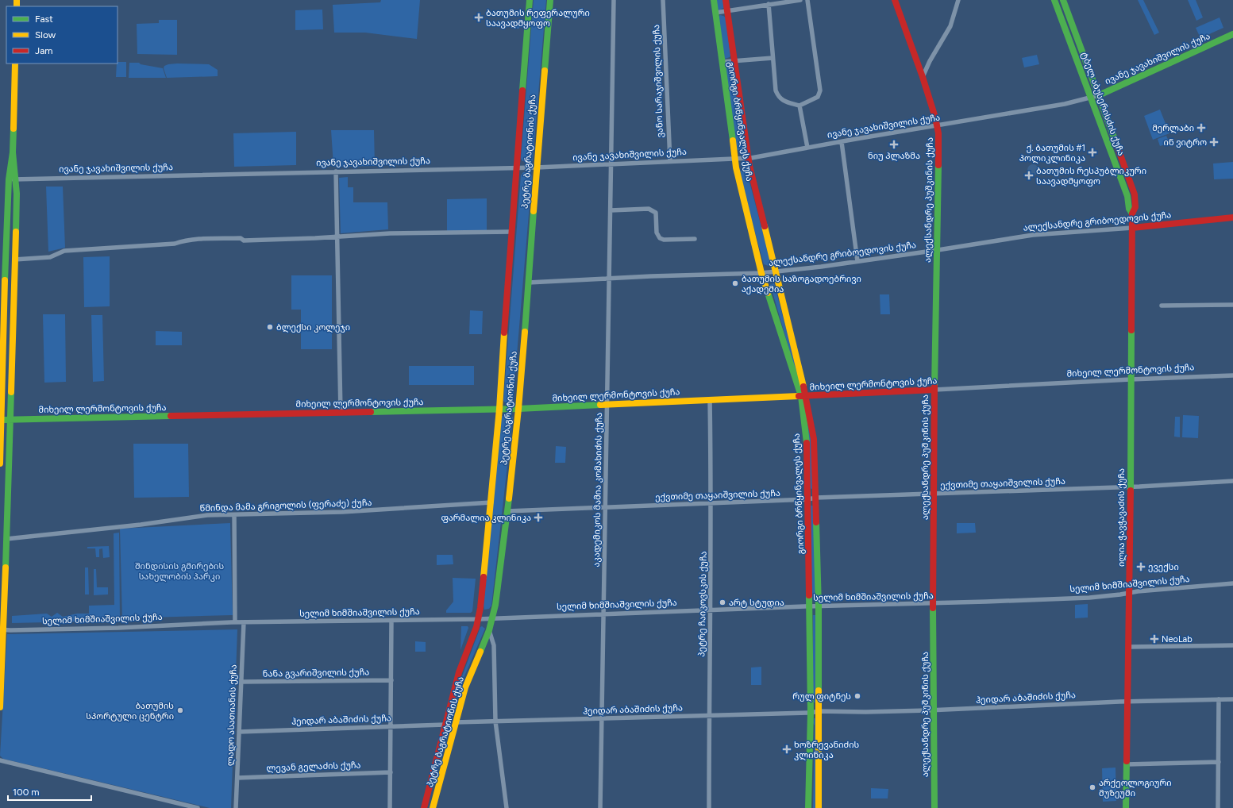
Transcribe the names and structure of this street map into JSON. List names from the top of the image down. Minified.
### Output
{"streets":{"street":["ივანე ჯავახიშვილის ქუჩა","ვანო სარაჯიშვილის ქუჩა","ტბელ აბუსერისძის ქუჩა","გიორგი ბრწყინვალეს ქუჩა","პეტრე ბაგრატიონის ქუჩა","ალექსანდრე პუშკინის ქუჩა","ალექსანდრე გრიბოედოვის ქუჩა","მიხეილ ლერმონტოვის ქუჩა","ექვთიმე თაყაიშვილის ქუჩა","აკადემიკოს მამია კომახიძის ქუჩა","წმინდა მამა გრიგოლის (ფერაძე) ქუჩა","ილია ჭავჭავაძის ქუჩა","სელიმ ხიმშიაშვილის ქუჩა","პეტრე ჩაიკოვსკის ქუჩა","ნანა გვარიშვილის ქუჩა","ჰეიდარ აბაშიძის ქუჩა","ლადო ასათიანის ქუჩა","ლევან გელაძის ქუჩა"]},"crossings":[["ივანე ჯავახიშვილის ქუჩა","ვანო სარაჯიშვილის ქუჩა"],["ივანე ჯავახიშვილის ქუჩა","ტბელ აბუსერისძის ქუჩა"],["ივანე ჯავახიშვილის ქუჩა","გიორგი ბრწყინვალეს ქუჩა"],["ივანე ჯავახიშვილის ქუჩა","პეტრე ბაგრატიონის ქუჩა"],["ივანე ჯავახიშვილის ქუჩა","ალექსანდრე პუშკინის ქუჩა"],["ივანე ჯავახიშვილის ქუჩა","აკადემიკოს მამია კომახიძის ქუჩა"],["ტბელ აბუსერისძის ქუჩა","ალექსანდრე გრიბოედოვის ქუჩა"],["ტბელ აბუსერისძის ქუჩა","ილია ჭავჭავაძის ქუჩა"],["გიორგი ბრწყინვალეს ქუჩა","ალექსანდრე გრიბოედოვის ქუჩა"],["გიორგი ბრწყინვალეს ქუჩა","მიხეილ ლერმონტოვის ქუჩა"],["გიორგი ბრწყინვალეს ქუჩა","ექვთიმე თაყაიშვილის ქუჩა"],["გიორგი ბრწყინვალეს ქუჩა","სელიმ ხიმშიაშვილის ქუჩა"],["გიორგი ბრწყინვალეს ქუჩა","ჰეიდარ აბაშიძის ქუჩა"],["პეტრე ბაგრატიონის ქუჩა","ალექსანდრე გრიბოედოვის ქუჩა"],["პეტრე ბაგრატიონის ქუჩა","მიხეილ ლერმონტოვის ქუჩა"],["პეტრე ბაგრატიონის ქუჩა","ექვთიმე თაყაიშვილის ქუჩა"],["პეტრე ბაგრატიონის ქუჩა","წმინდა მამა გრიგოლის (ფერაძე) ქუჩა"],["პეტრე ბაგრატიონის ქუჩა","სელიმ ხიმშიაშვილის ქუჩა"],["პეტრე ბაგრატიონის ქუჩა","ჰეიდარ აბაშიძის ქუჩა"],["ალექსანდრე პუშკინის ქუჩა","ალექსანდრე გრიბოედოვის ქუჩა"],["ალექსანდრე პუშკინის ქუჩა","მიხეილ ლერმონტოვის ქუჩა"],["ალექსანდრე პუშკინის ქუჩა","ექვთიმე თაყაიშვილის ქუჩა"],["ალექსანდრე პუშკინის ქუჩა","სელიმ ხიმშიაშვილის ქუჩა"],["ალექსანდრე პუშკინის ქუჩა","ჰეიდარ აბაშიძის ქუჩა"],["ალექსანდრე გრიბოედოვის ქუჩა","აკადემიკოს მამია კომახიძის ქუჩა"],["ალექსანდრე გრიბოედოვის ქუჩა","ილია ჭავჭავაძის ქუჩა"],["მიხეილ ლერმონტოვის ქუჩა","აკადემიკოს მამია კომახიძის ქუჩა"],["მიხეილ ლერმონტოვის ქუჩა","ილია ჭავჭავაძის ქუჩა"],["მიხეილ ლერმონტოვის ქუჩა","პეტრე ჩაიკოვსკის ქუჩა"],["ექვთიმე თაყაიშვილის ქუჩა","აკადემიკოს მამია კომახიძის ქუჩა"],["ექვთიმე თაყაიშვილის ქუჩა","ილია ჭავჭავაძის ქუჩა"],["ექვთიმე თაყაიშვილის ქუჩა","პეტრე ჩაიკოვსკის ქუჩა"],["აკადემიკოს მამია კომახიძის ქუჩა","სელიმ ხიმშიაშვილის ქუჩა"],["აკადემიკოს მამია კომახიძის ქუჩა","ჰეიდარ აბაშიძის ქუჩა"],["ილია ჭავჭავაძის ქუჩა","სელიმ ხიმშიაშვილის ქუჩა"],["ილია ჭავჭავაძის ქუჩა","ჰეიდარ აბაშიძის ქუჩა"],["სელიმ ხიმშიაშვილის ქუჩა","პეტრე ჩაიკოვსკის ქუჩა"],["სელიმ ხიმშიაშვილის ქუჩა","ლადო ასათიანის ქუჩა"],["პეტრე ჩაიკოვსკის ქუჩა","ჰეიდარ აბაშიძის ქუჩა"],["ნანა გვარიშვილის ქუჩა","ლადო ასათიანის ქუჩა"],["ჰეიდარ აბაშიძის ქუჩა","ლადო ასათიანის ქუჩა"],["ლადო ასათიანის ქუჩა","ლევან გელაძის ქუჩა"]],"parks":["შინდისის გმირების სახელობის პარკი"],"places":{"health":["ბათუმის რეფერალური საავადმყოფო","მერლაბი","ინ ვიტრო","ნიუ პლაზმა","ქ. ბათუმის #1 პოლიკლინიკა","ბათუმის რესპუბლიკური საავადმყოფო","ფარმალია კლინიკა","ევექსი","NeoLab","ხოზრევანიძის კლინიკა"],"other":["ბათუმის საზოგადოებრივი აქადემია","ბლექსი კოლეჯი","არტ სტუდია","რულ ფიტნეს","ბათუმის სპორტული ცენტრი","არქეოლოგიური მუზეუმი"]},"legend":["Fast","Slow","Jam"],"scale_bar":"100 m"}
